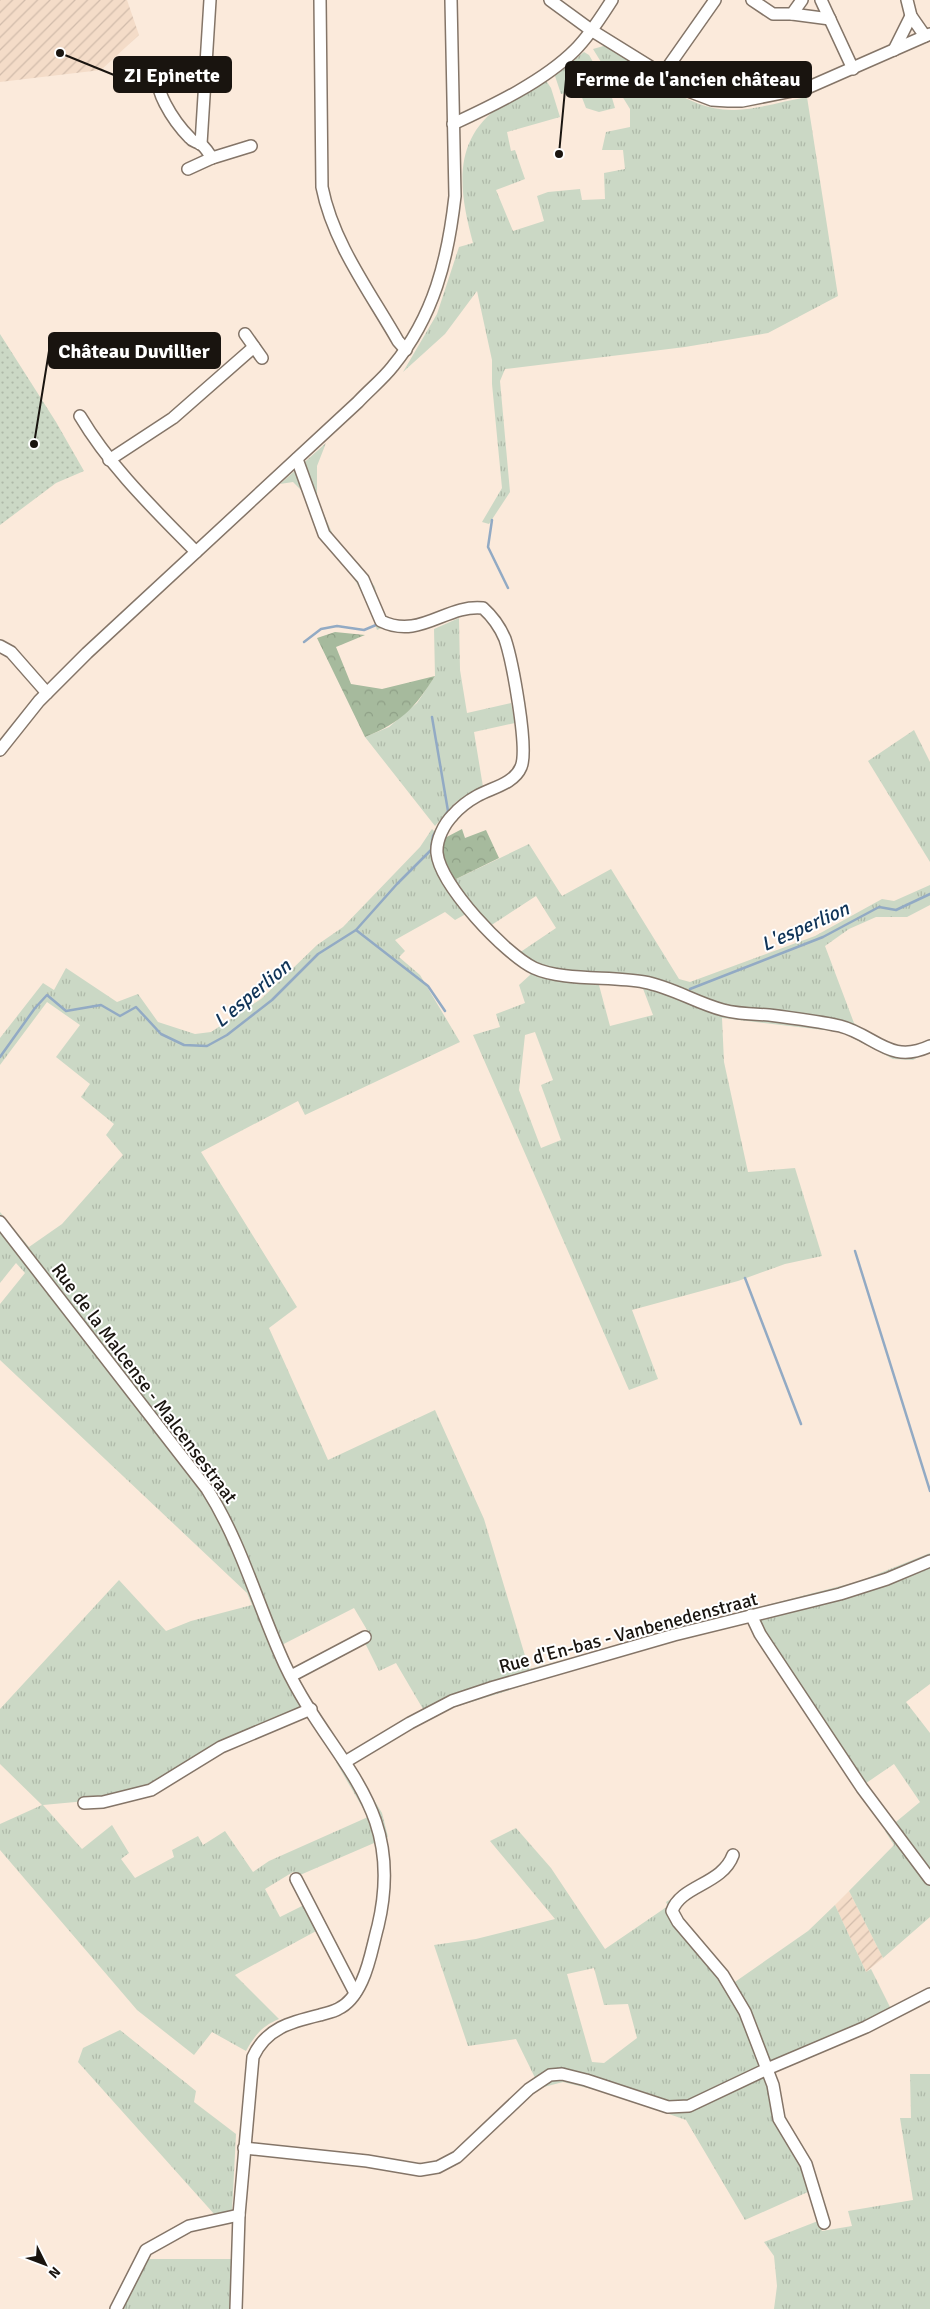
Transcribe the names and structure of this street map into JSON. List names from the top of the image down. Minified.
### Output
{"streets":{"street":["Rue de la Malcense - Malcensestraat","Rue d'En-bas - Vanbenedenstraat"]},"crossings":[["Rue de la Malcense - Malcensestraat","Rue d'En-bas - Vanbenedenstraat"]],"water":["L'esperlion"],"places":["ZI Epinette","Ferme de l'ancien château","Château Duvillier"],"north":"bottom right"}
